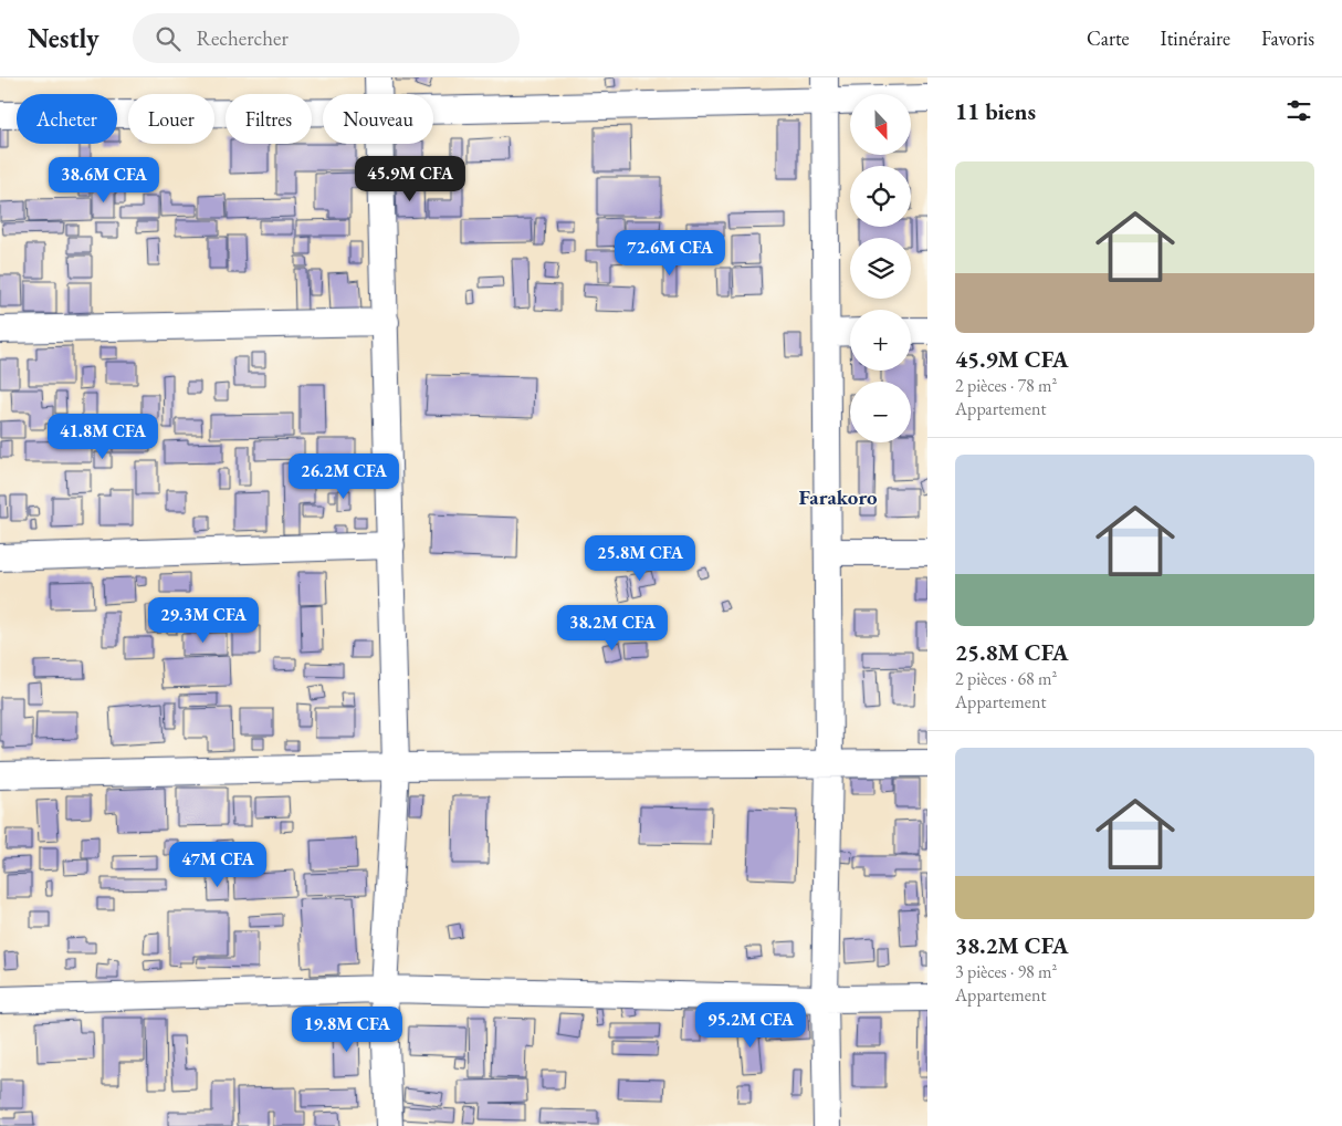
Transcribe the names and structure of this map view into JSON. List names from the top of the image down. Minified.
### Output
{"districts":["Farakoro"],"north":"bottom","page":{"header":"Nestly","search":"Rechercher","nav":["Carte","Itinéraire","Favoris"],"heading":"11 biens","map_buttons":["+","−"],"chip":["Acheter","Louer","Filtres","Nouveau"],"list":[{"name":"45.9M CFA","note":"2 pièces · 78 m² · Appartement"},{"name":"25.8M CFA","note":"2 pièces · 68 m² · Appartement"},{"name":"38.2M CFA","note":"3 pièces · 98 m² · Appartement"}],"price":["45.9M CFA","38.6M CFA","72.6M CFA","41.8M CFA","26.2M CFA","25.8M CFA","29.3M CFA","38.2M CFA","47M CFA","95.2M CFA","19.8M CFA"]}}
